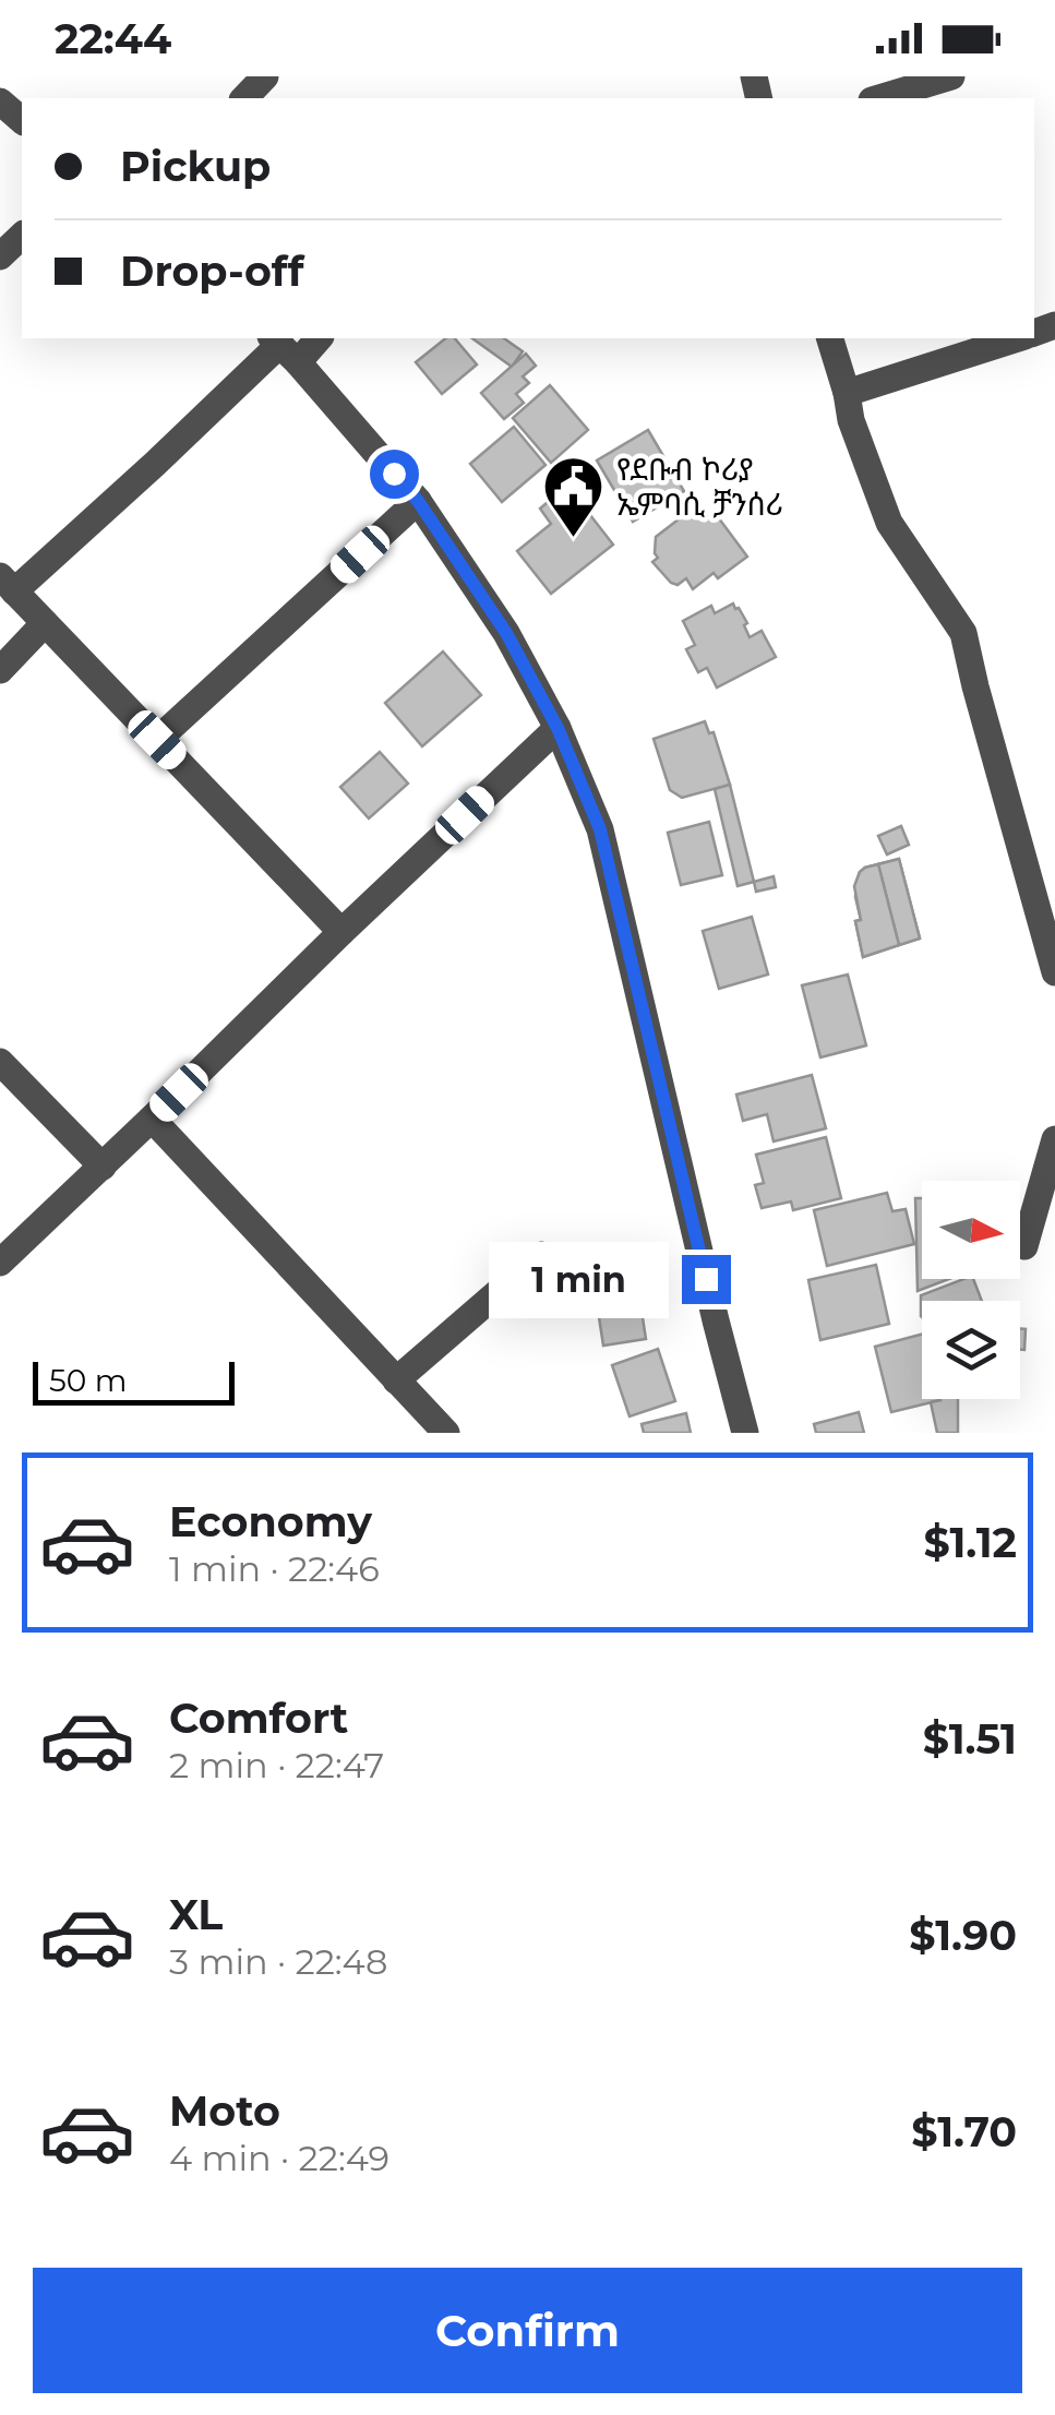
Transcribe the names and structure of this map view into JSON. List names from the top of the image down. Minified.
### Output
{"places":{"public building":["የደቡብ ኮሪያ ኤምባሲ ቻንሰሪ"]},"scale_bar":"50 m","north":"right","page":{"status":"22:44","banner":["Pickup","Drop-off"],"bubble":"1 min","scale":"50 m","list":[{"name":"Economy","note":"1 min · 22:46","value":"$1.12"},{"name":"Comfort","note":"2 min · 22:47","value":"$1.51"},{"name":"XL","note":"3 min · 22:48","value":"$1.90"},{"name":"Moto","note":"4 min · 22:49","value":"$1.70"}],"buttons":"Confirm"}}
